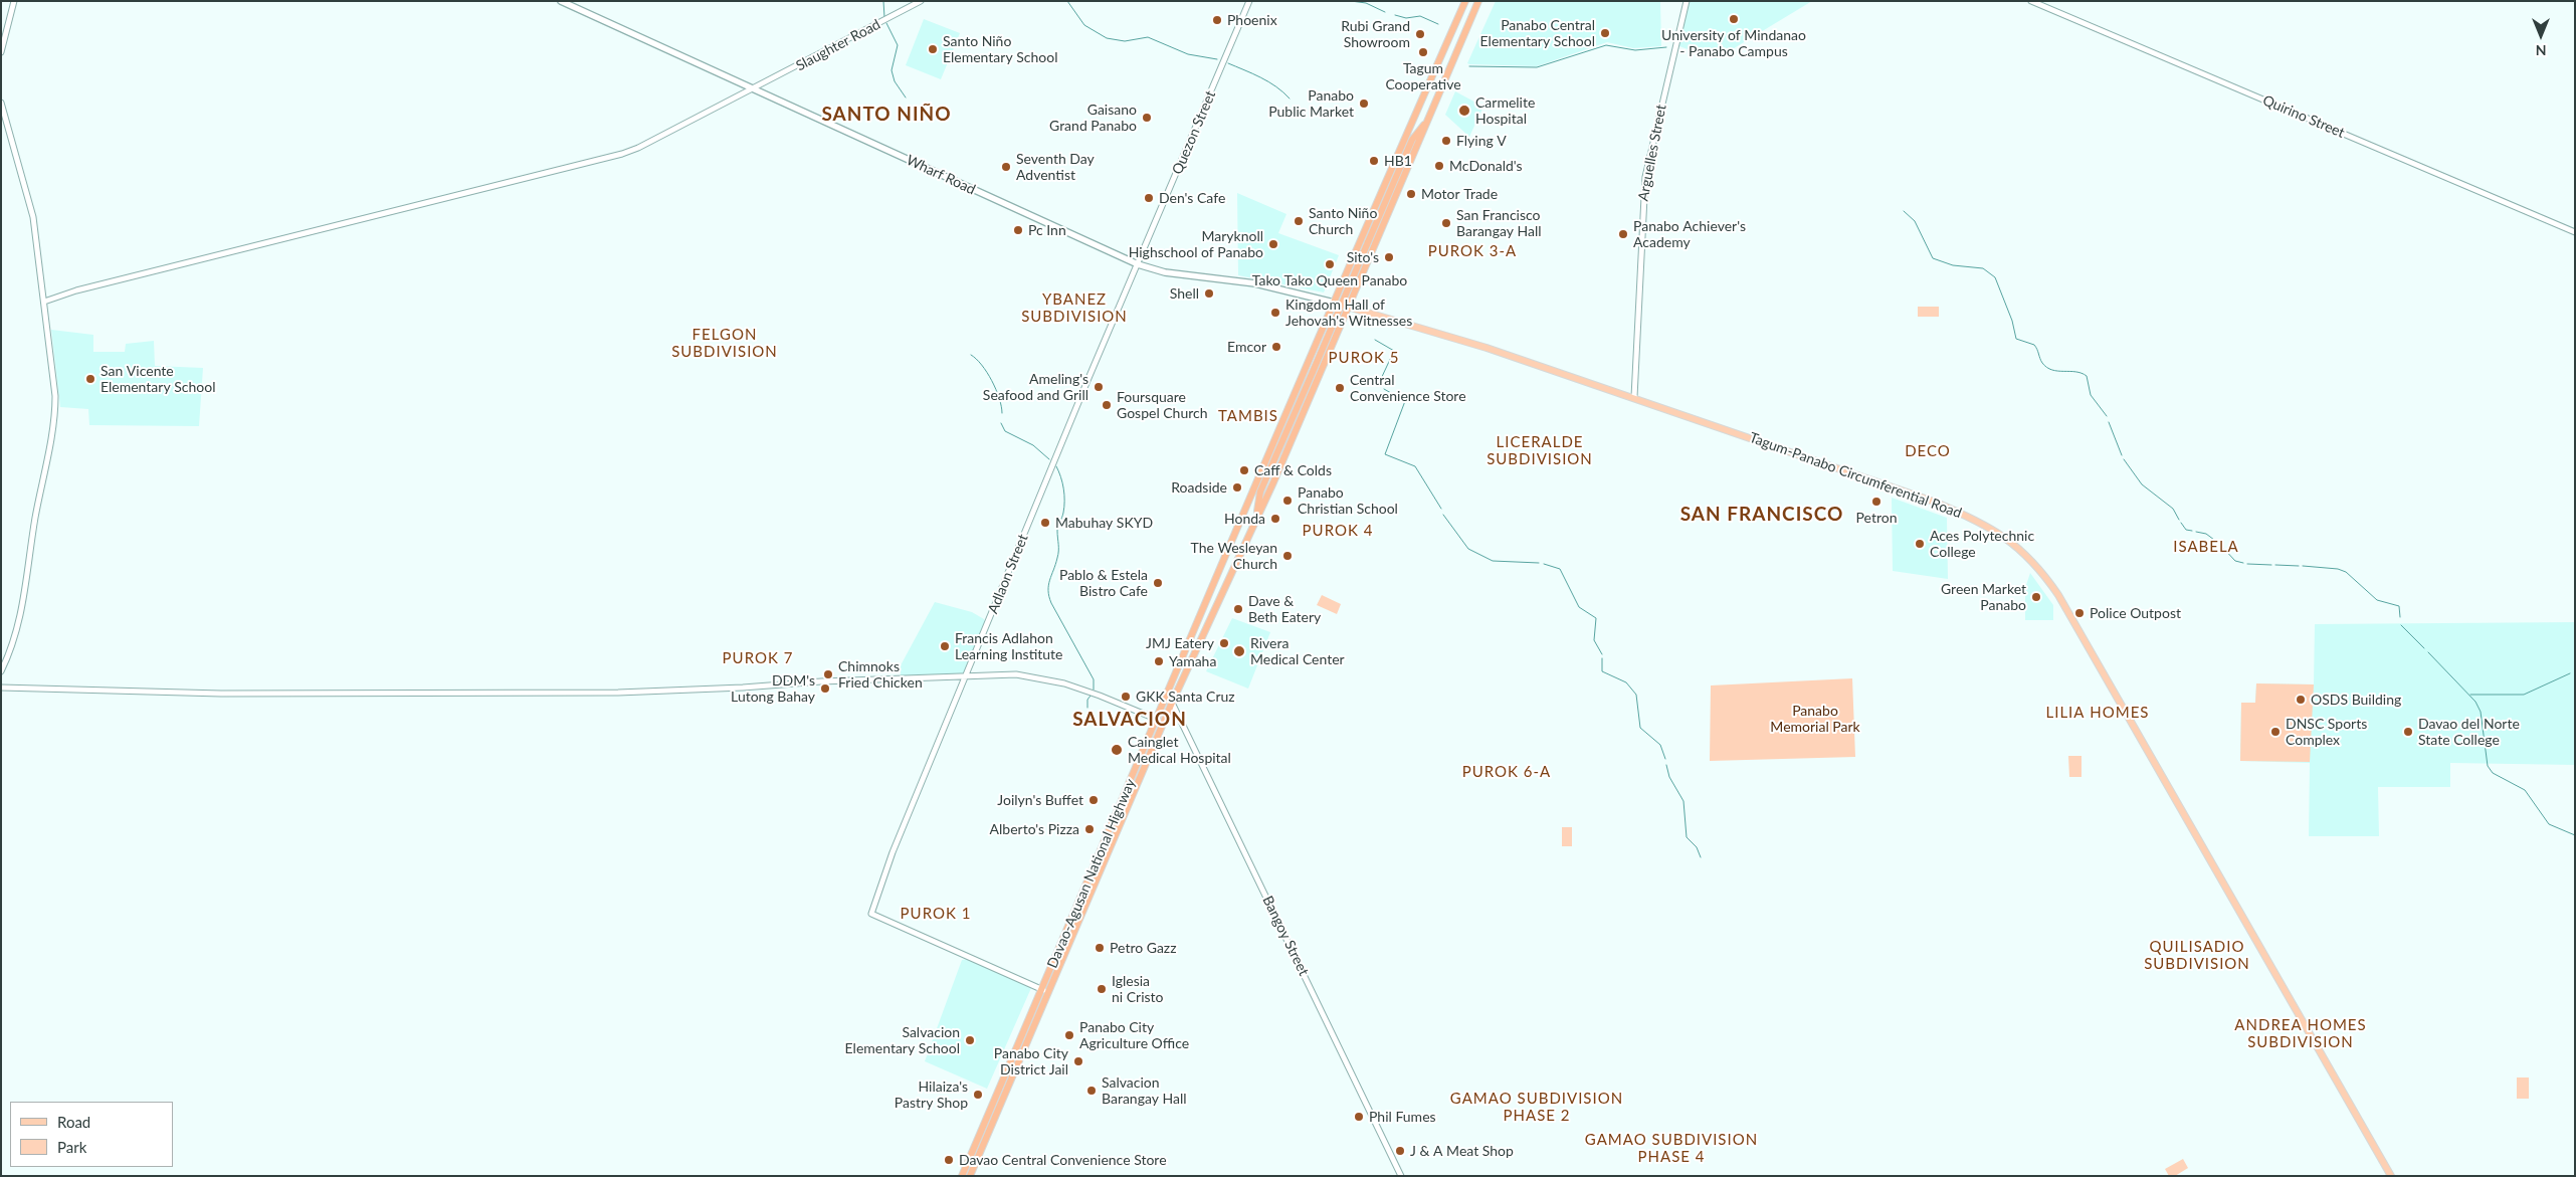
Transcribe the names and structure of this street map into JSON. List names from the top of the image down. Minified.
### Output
{"streets":{"highway":["Davao-Agusan National Highway"],"main road":["Wharf Road","Tagum-Panabo Circumferential Road"],"street":["Slaughter Road","Quirino Street","Quezon Street","Arguelles Street","Adlaon Street","Bangoy Street"]},"crossings":[["Slaughter Road","Wharf Road"],["Quezon Street","Wharf Road"],["Quezon Street","Adlaon Street"],["Arguelles Street","Tagum-Panabo Circumferential Road"],["Wharf Road","Tagum-Panabo Circumferential Road"],["Wharf Road","Adlaon Street"],["Wharf Road","Davao-Agusan National Highway"],["Tagum-Panabo Circumferential Road","Davao-Agusan National Highway"],["Adlaon Street","Davao-Agusan National Highway"],["Davao-Agusan National Highway","Bangoy Street"]],"districts":["SANTO NIÑO","PUROK 3-A","YBANEZ SUBDIVISION","FELGON SUBDIVISION","PUROK 5","TAMBIS","LICERALDE SUBDIVISION","DECO","SAN FRANCISCO","PUROK 4","ISABELA","PUROK 7","LILIA HOMES","SALVACION","PUROK 6-A","PUROK 1","QUILISADIO SUBDIVISION","ANDREA HOMES SUBDIVISION","GAMAO SUBDIVISION PHASE 2","GAMAO SUBDIVISION PHASE 4"],"parks":["Panabo Memorial Park"],"places":["University of Mindanao - Panabo Campus","Phoenix","Panabo Central Elementary School","Rubi Grand Showroom","Santo Niño Elementary School","Tagum Cooperative","Panabo Public Market","Carmelite Hospital","Gaisano Grand Panabo","Flying V","HB1","McDonald's","Seventh Day Adventist","Motor Trade","Den's Cafe","Santo Niño Church","San Francisco Barangay Hall","Pc Inn","Panabo Achiever's Academy","Maryknoll Highschool of Panabo","Sito's","Tako Tako Queen Panabo","Shell","Kingdom Hall of Jehovah's Witnesses","Emcor","San Vicente Elementary School","Ameling's Seafood and Grill","Central Convenience Store","Foursquare Gospel Church","Caff & Colds","Roadside","Panabo Christian School","Petron","Honda","Mabuhay SKYD","Aces Polytechnic College","The Wesleyan Church","Pablo & Estela Bistro Cafe","Green Market Panabo","Dave & Beth Eatery","Police Outpost","JMJ Eatery","Francis Adlahon Learning Institute","Rivera Medical Center","Yamaha","Chimnoks Fried Chicken","DDM's Lutong Bahay","GKK Santa Cruz","OSDS Building","DNSC Sports Complex","Davao del Norte State College","Cainglet Medical Hospital","Joilyn's Buffet","Alberto's Pizza","Petro Gazz","Iglesia ni Cristo","Panabo City Agriculture Office","Salvacion Elementary School","Panabo City District Jail","Salvacion Barangay Hall","Hilaiza's Pastry Shop","Phil Fumes","J & A Meat Shop","Davao Central Convenience Store"],"legend":["Road","Park"],"north":"bottom"}
